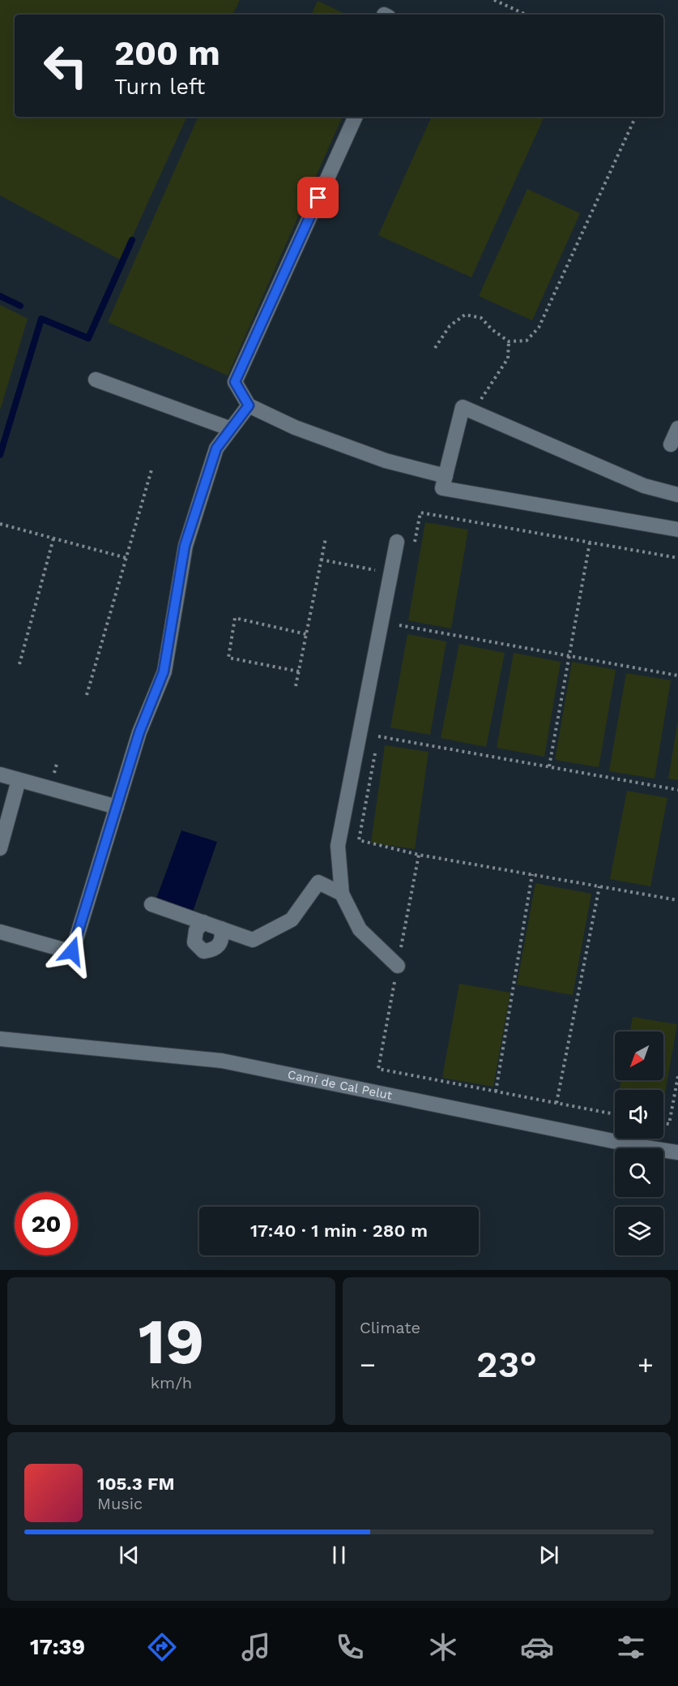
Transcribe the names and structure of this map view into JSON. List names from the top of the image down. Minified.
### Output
{"streets":{"street":["Camí de Cal Pelut"]},"north":"bottom left","page":{"turn":["200 m","Turn left"],"limit":"20","trip":"17:40 · 1 min · 280 m","tile":[["19","km/h"],"Climate"],"heat":["−","23°","+"],"song":["105.3 FM","Music"],"tabs":"17:39"}}
